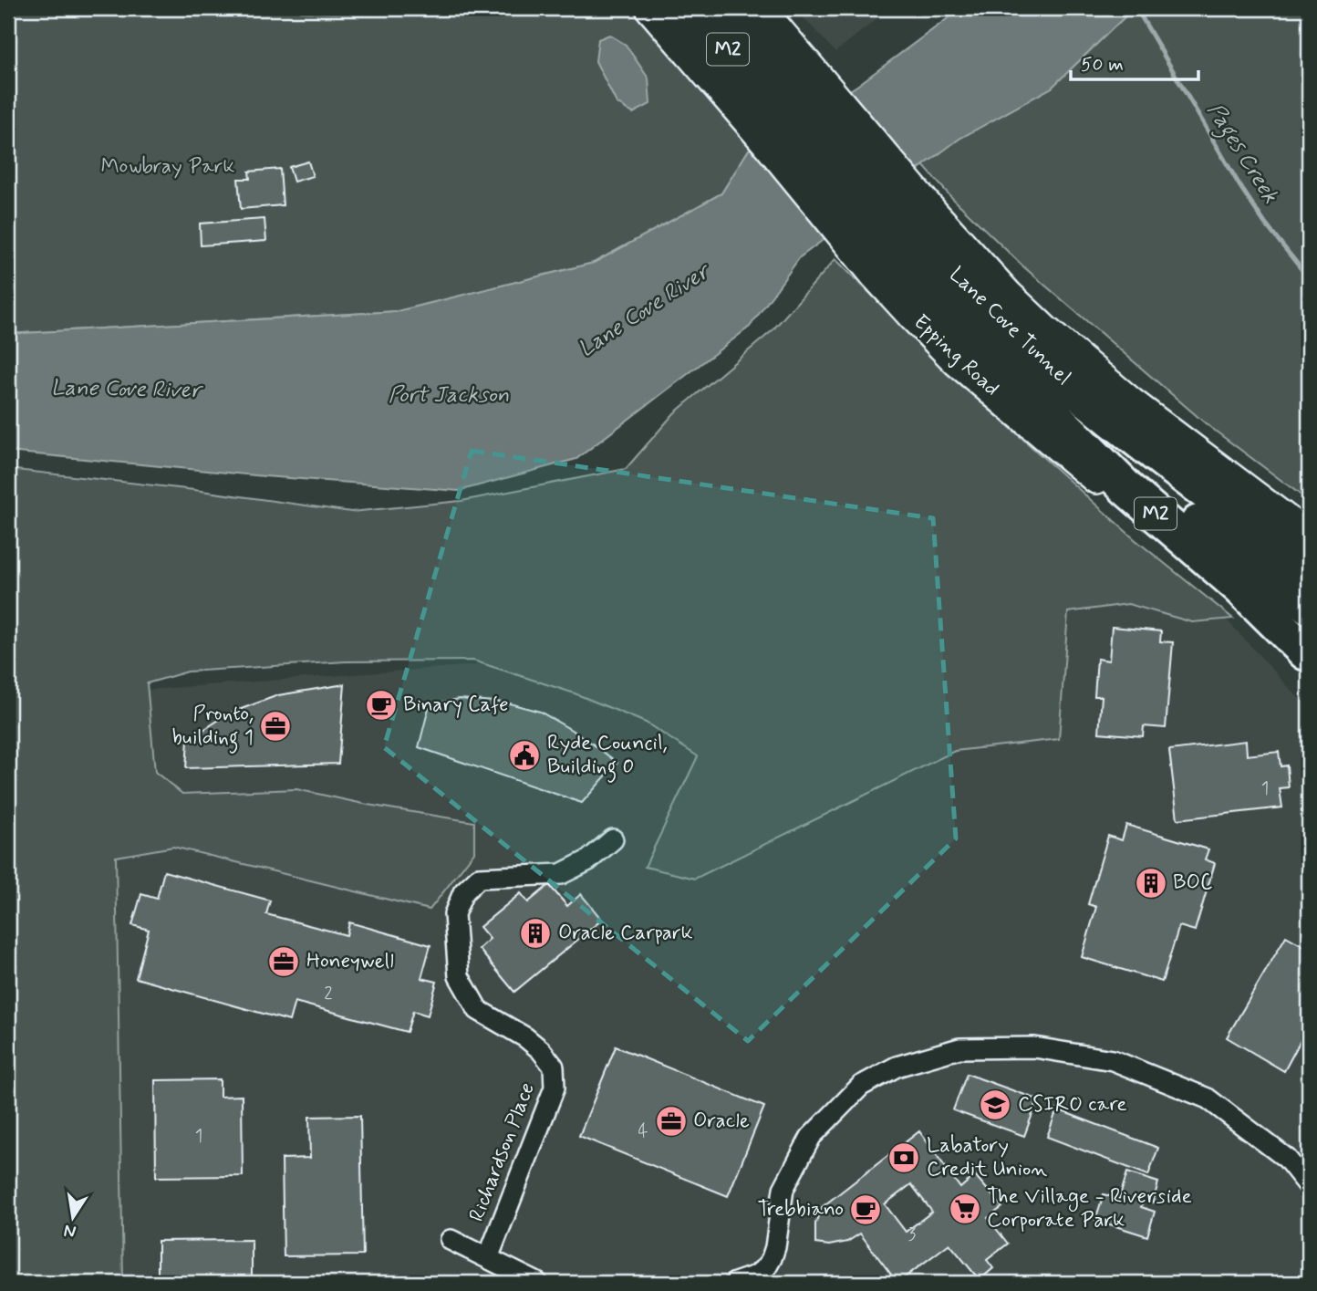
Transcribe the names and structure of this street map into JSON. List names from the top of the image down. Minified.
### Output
{"streets":{"highway":["M2","Lane Cove Tunnel"],"main road":["Epping Road"],"street":["Richardson Place"]},"crossings":[["M2","Lane Cove Tunnel"],["M2","Epping Road"]],"water":["Pages Creek","Lane Cove River","Port Jackson"],"parks":["Mowbray Park"],"places":{"cafe":["Binary Cafe","Trebbiano"],"office":["Pronto, building 1","Honeywell","Oracle"],"public building":["Ryde Council, Building 0"],"building":["BOC","Oracle Carpark"],"school or university":["CSIRO care"],"bank":["Labatory Credit Union"],"supermarket":["The Village - Riverside Corporate Park"]},"house_numbers":["1","2","4","1","3"],"scale_bar":"50 m","north":"bottom"}
